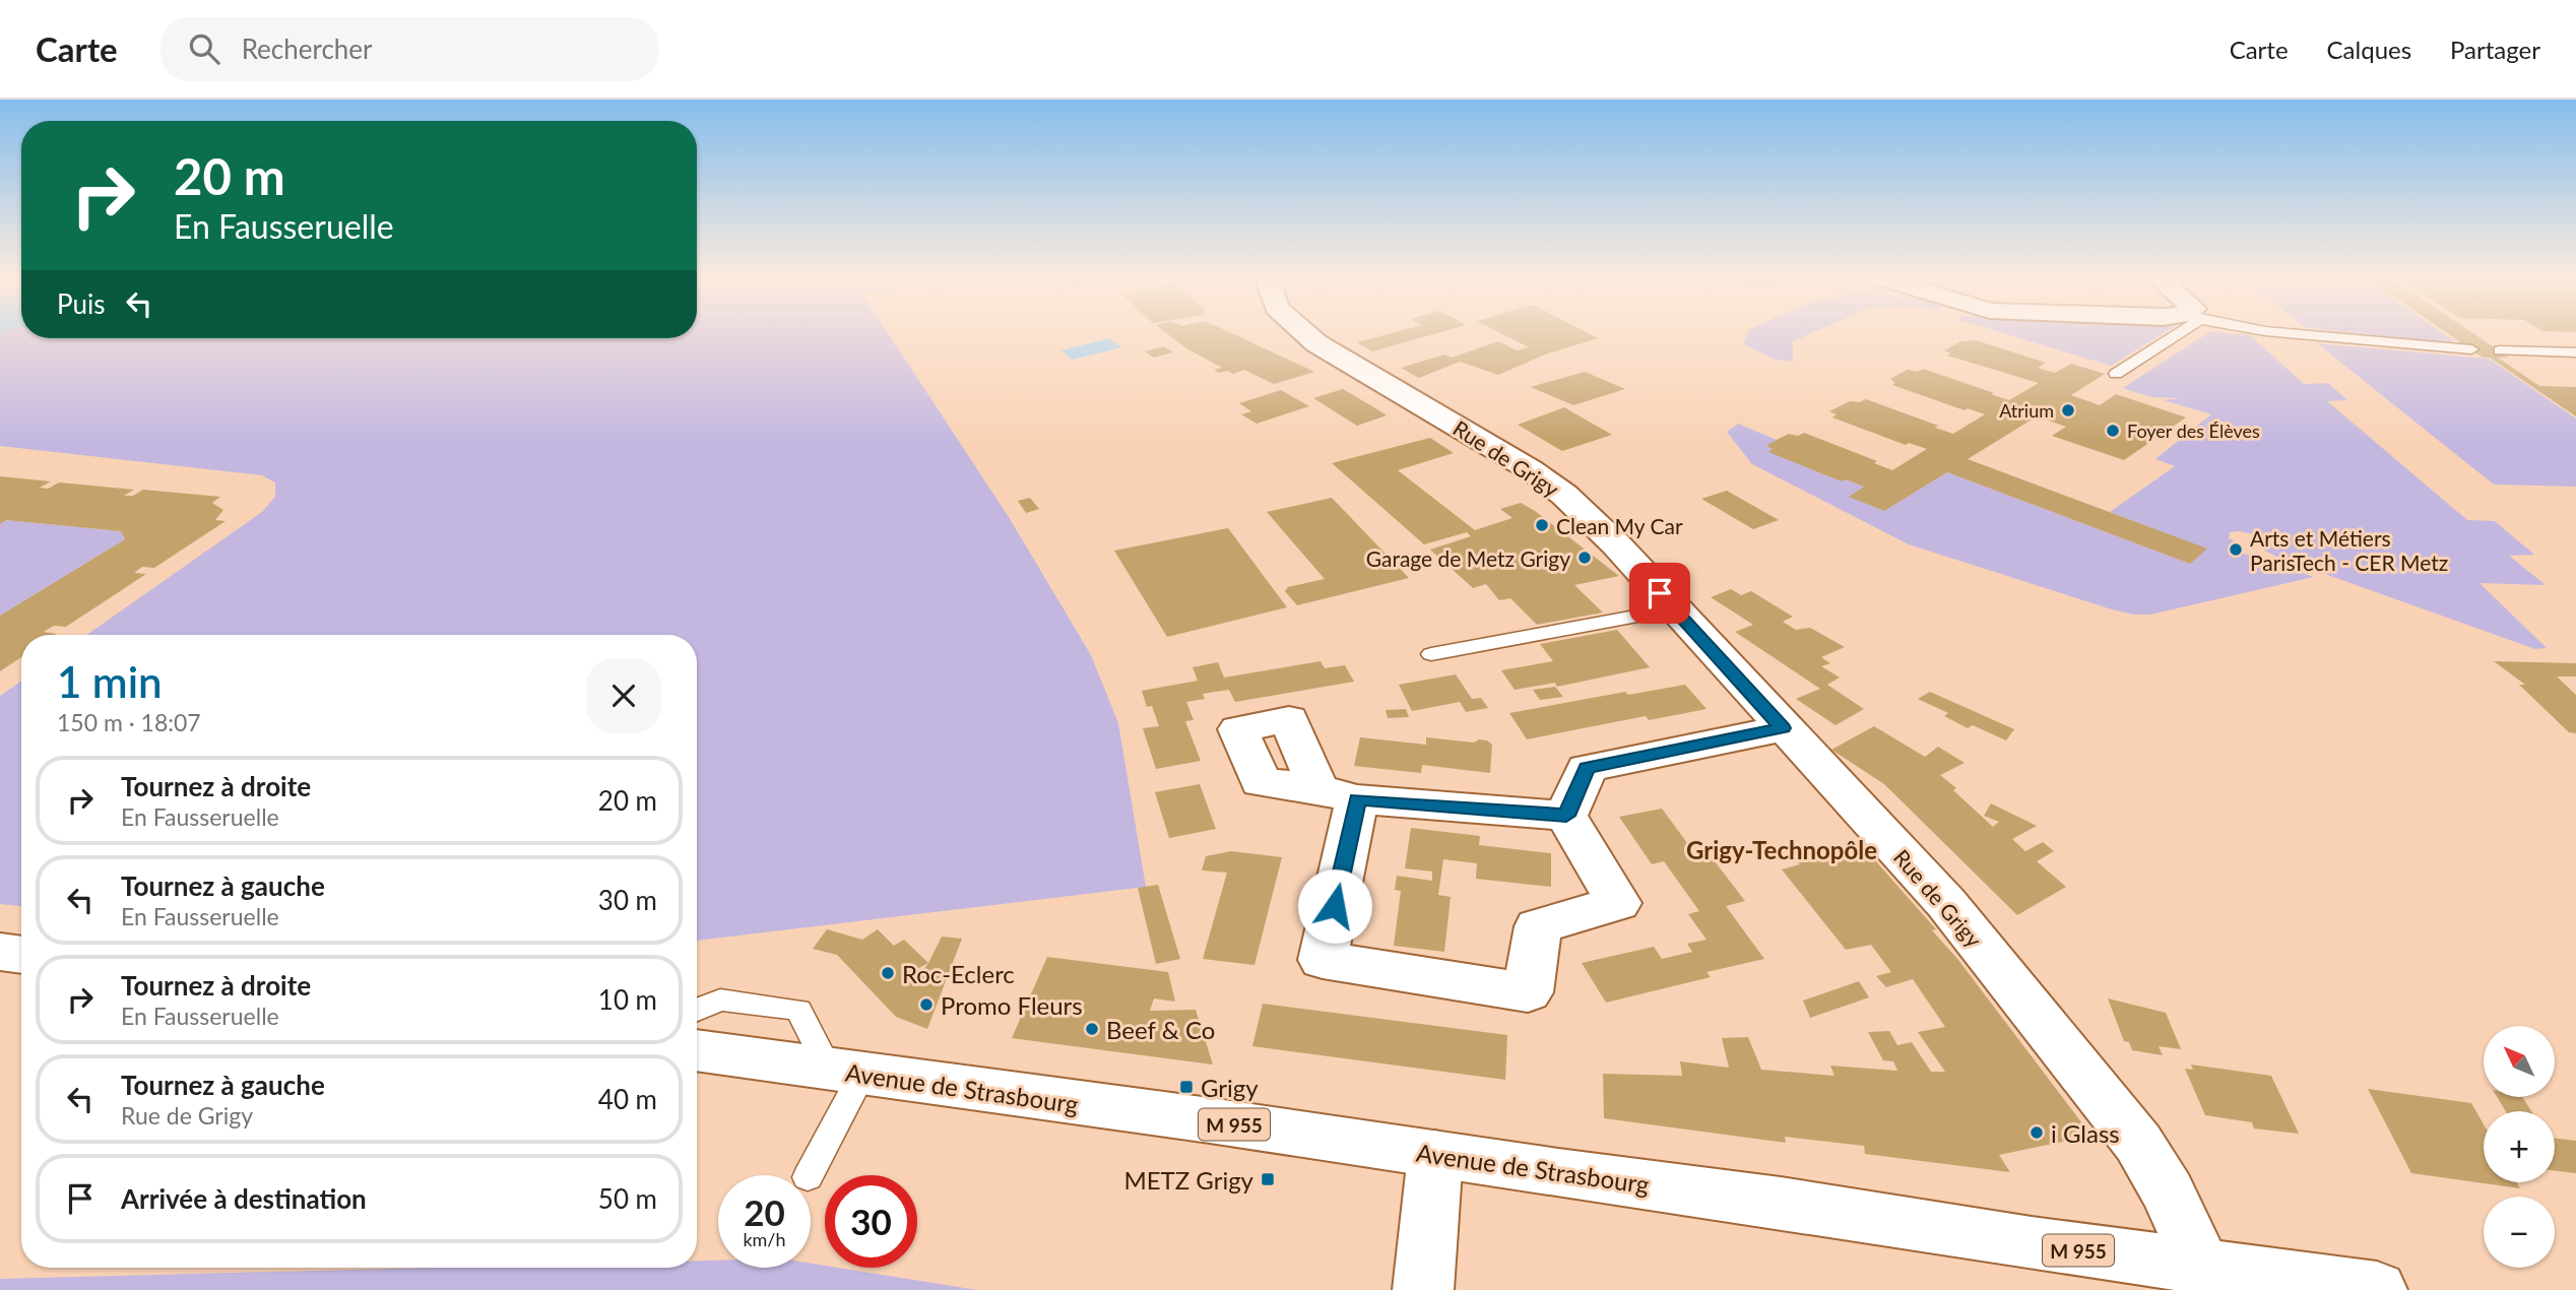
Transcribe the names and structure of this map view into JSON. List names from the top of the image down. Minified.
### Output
{"streets":{"street":["Rue de Grigy","Avenue de Strasbourg","M 955"]},"crossings":[["Rue de Grigy","Avenue de Strasbourg"]],"districts":["Grigy-Technopôle"],"places":{"other":["Atrium","Foyer des Élèves","Clean My Car","Arts et Métiers ParisTech - CER Metz","Garage de Metz Grigy","Roc-Eclerc","Promo Fleurs","Beef & Co","i Glass"],"transit":["Grigy","METZ Grigy"]},"north":"top left","page":{"header":"Carte","search":"Rechercher","nav":["Carte","Calques","Partager"],"turn":["20 m","En Fausseruelle"],"then":"Puis","heading":["1 min","150 m · 18:07"],"list":[{"name":"Tournez à droite","note":"En Fausseruelle","value":"20 m"},{"name":"Tournez à gauche","note":"En Fausseruelle","value":"30 m"},{"name":"Tournez à droite","note":"En Fausseruelle","value":"10 m"},{"name":"Tournez à gauche","note":"Rue de Grigy","value":"40 m"},{"name":"Arrivée à destination","value":"50 m"}],"map_buttons":["+","−"],"speed":"20 km/h","limit":"30"}}
